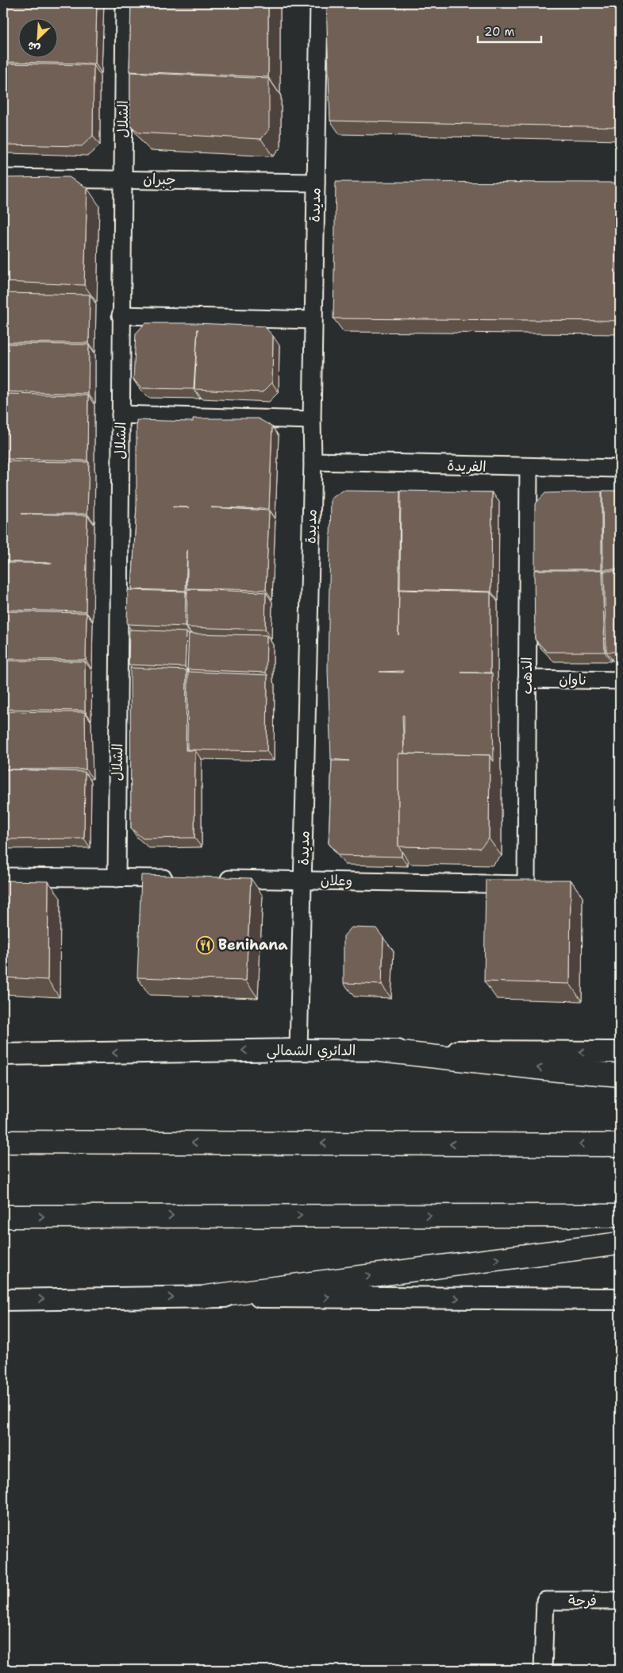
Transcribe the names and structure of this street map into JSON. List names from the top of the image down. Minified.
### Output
{"streets":{"street":["الشلال","جبران","مديدة","الفريدة","الذهب","ناوان","وعلان","الدائري الشمالي","فرحة"]},"crossings":[["الشلال","جبران"],["جبران","مديدة"],["مديدة","الفريدة"],["مديدة","وعلان"],["مديدة","الدائري الشمالي"],["الفريدة","الذهب"],["الذهب","ناوان"],["الذهب","وعلان"]],"places":{"restaurant":["Benihana"]},"scale_bar":"20 m","north":"bottom left"}
